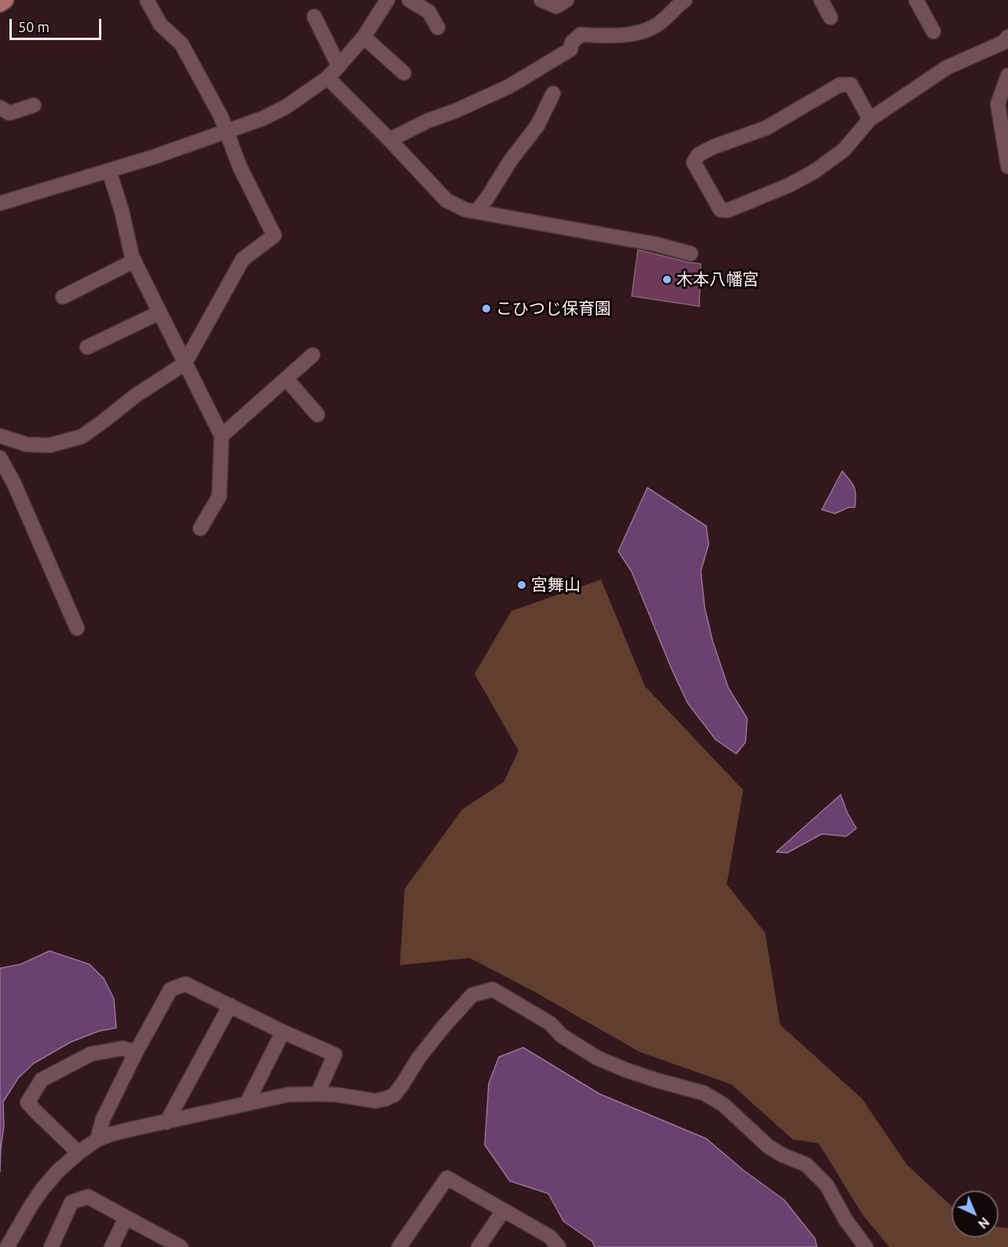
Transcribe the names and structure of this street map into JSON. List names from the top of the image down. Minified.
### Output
{"places":["木本八幡宮","こひつじ保育園","宮舞山"],"scale_bar":"50 m","north":"bottom right"}
